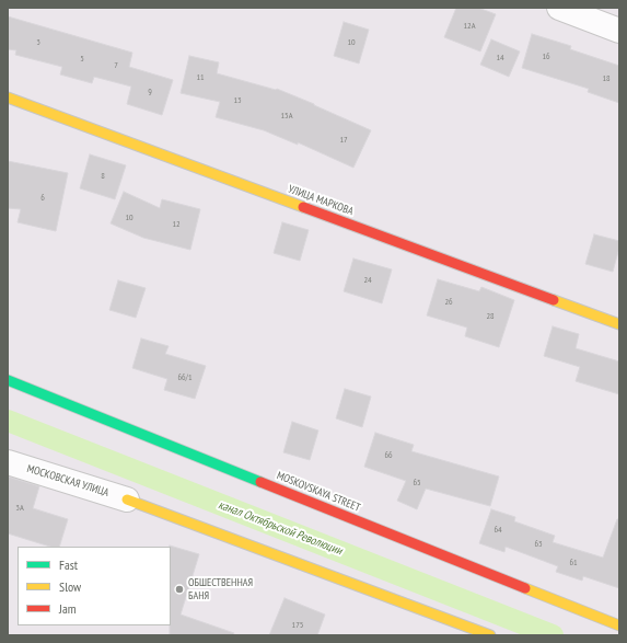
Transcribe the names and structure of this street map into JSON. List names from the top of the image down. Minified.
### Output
{"streets":{"main road":["УЛИЦА МАРКОВА","MOSKOVSKAYA STREET"],"street":["МОСКОВСКАЯ УЛИЦА"]},"water":["канал Октябрьской Революции"],"places":["ОБШЕСТВЕННАЯ БАНЯ"],"house_numbers":["12А","3","10","16","14","5","7","11","18","9","13","15А","17","8","6","10","12","24","26","28","66/1","66","65","3А","64","63","61","175"],"legend":["Fast","Slow","Jam"]}
